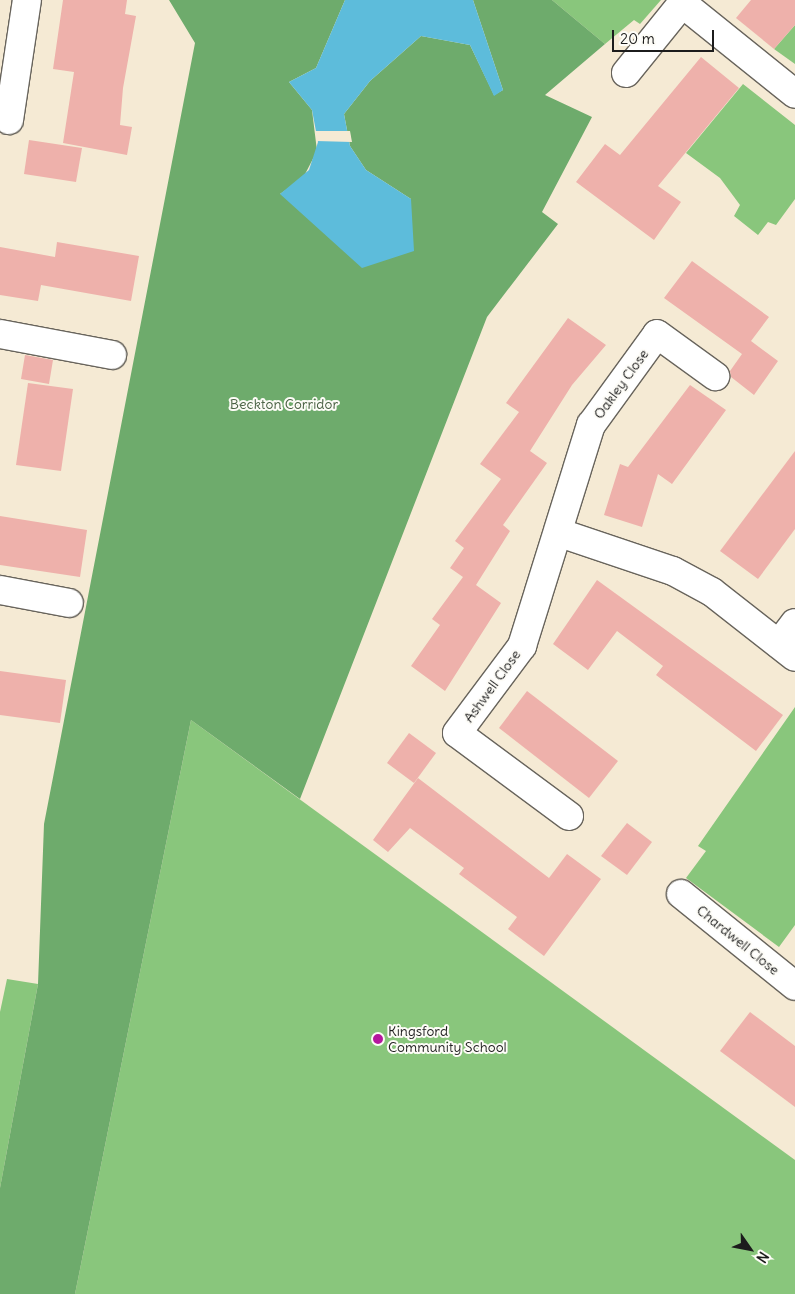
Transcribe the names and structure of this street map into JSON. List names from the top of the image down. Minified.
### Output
{"streets":{"street":["Oakley Close","Ashwell Close","Chardwell Close"]},"crossings":[["Oakley Close","Ashwell Close"]],"parks":["Beckton Corridor"],"places":["Kingsford Community School"],"scale_bar":"20 m","north":"bottom right"}
